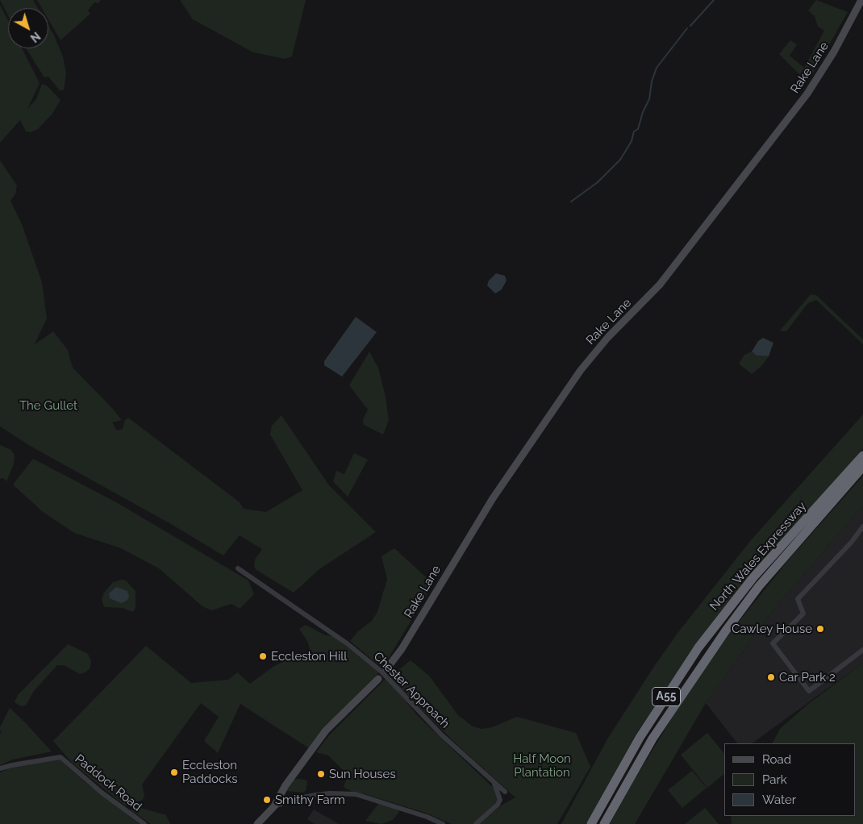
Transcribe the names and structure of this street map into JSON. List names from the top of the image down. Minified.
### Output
{"streets":{"highway":["North Wales Expressway","A55"],"street":["Rake Lane","Chester Approach","Paddock Road"]},"parks":["The Gullet","Half Moon Plantation"],"places":["Cawley House","Eccleston Hill","Car Park 2","Eccleston Paddocks","Sun Houses","Smithy Farm"],"legend":["Road","Park","Water"],"north":"bottom right"}
